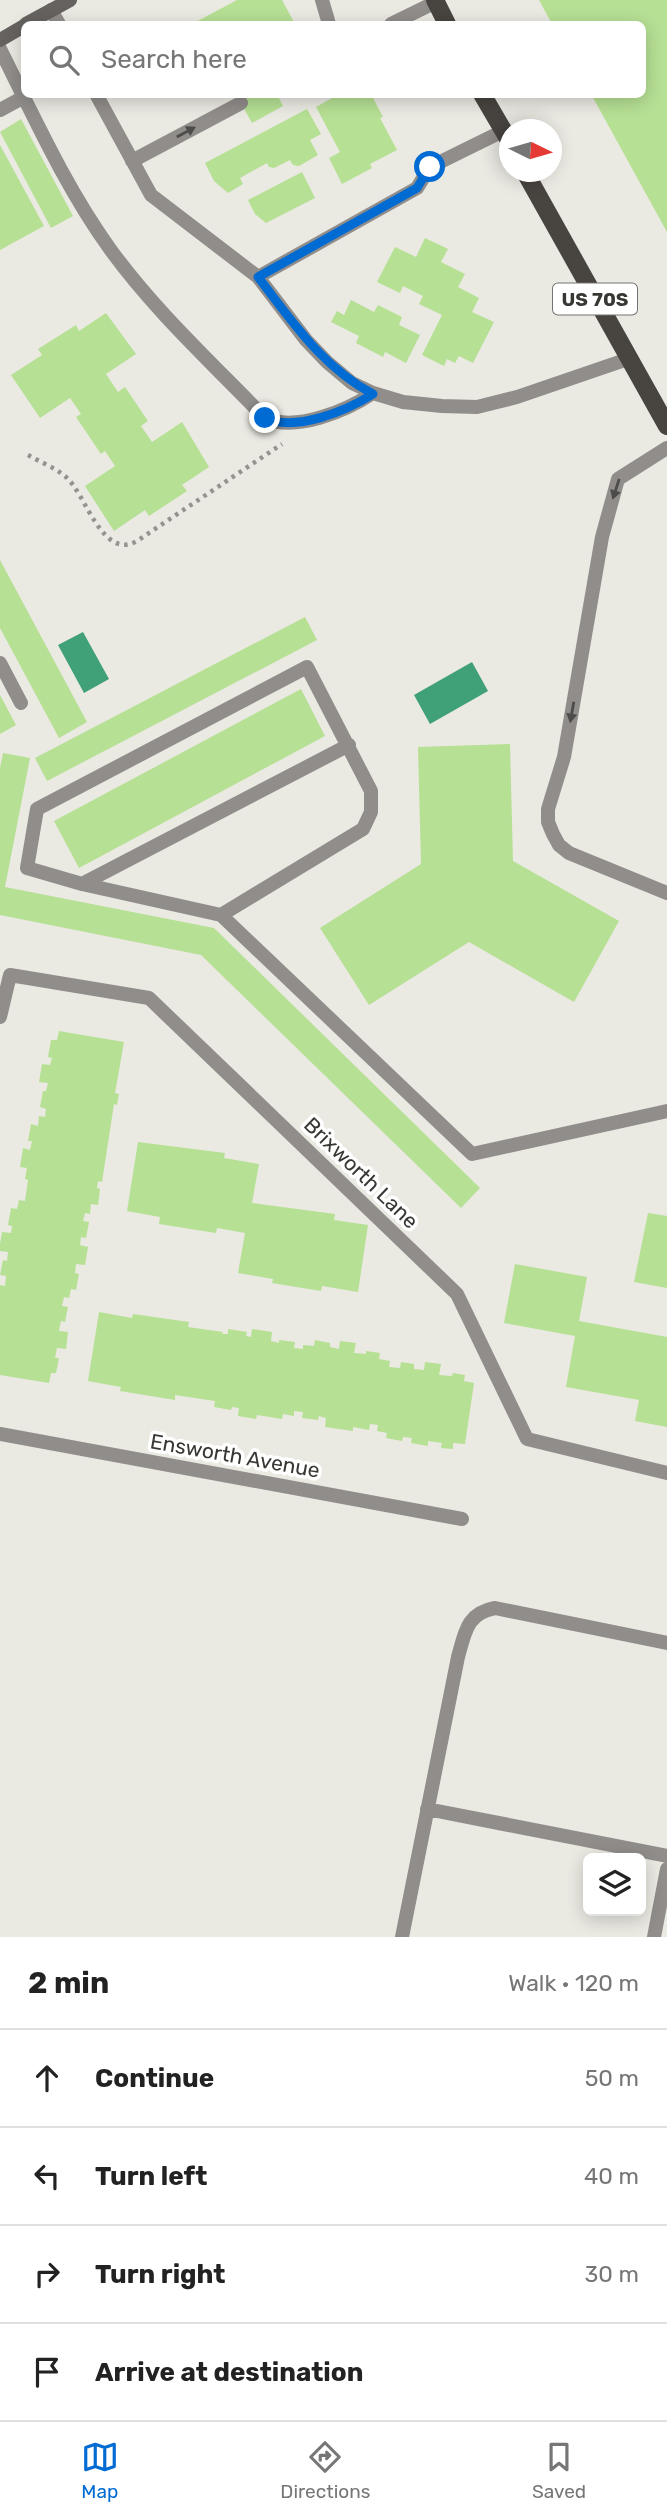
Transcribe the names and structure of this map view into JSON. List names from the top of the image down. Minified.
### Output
{"streets":{"main road":["US 70S"],"street":["Brixworth Lane","Ensworth Avenue"]},"north":"right","page":{"search":"Search here","heading":["2 min","Walk · 120 m"],"list":[["Continue","50 m"],["Turn left","40 m"],["Turn right","30 m"],"Arrive at destination"],"nav":["Map","Directions","Saved"]}}
